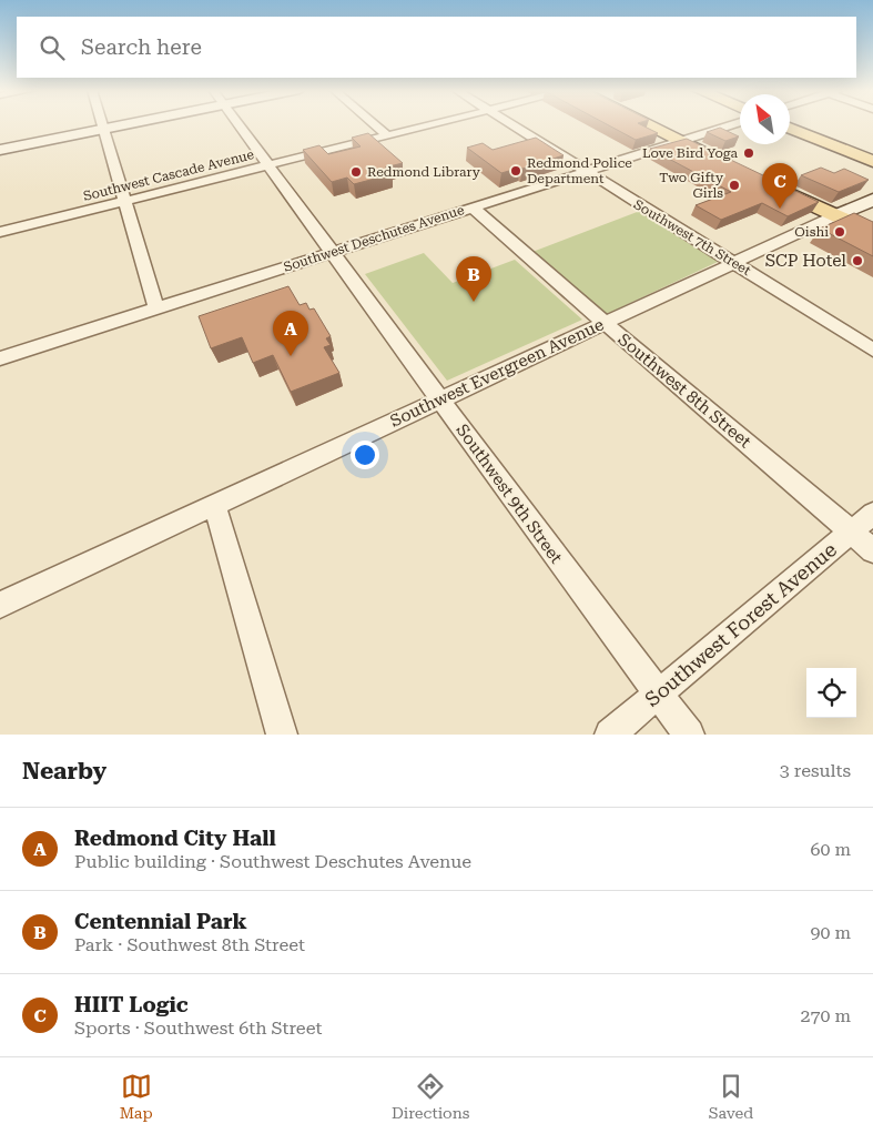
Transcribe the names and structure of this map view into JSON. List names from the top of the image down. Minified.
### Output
{"streets":{"street":["Southwest Cascade Avenue","Southwest 7th Street","Southwest Deschutes Avenue","Southwest Evergreen Avenue","Southwest 8th Street","Southwest 9th Street","Southwest Forest Avenue"]},"crossings":[["Southwest Cascade Avenue","Southwest 9th Street"],["Southwest 7th Street","Southwest Deschutes Avenue"],["Southwest 7th Street","Southwest Evergreen Avenue"],["Southwest Deschutes Avenue","Southwest 8th Street"],["Southwest Deschutes Avenue","Southwest 9th Street"],["Southwest Evergreen Avenue","Southwest 8th Street"],["Southwest Evergreen Avenue","Southwest 9th Street"],["Southwest 8th Street","Southwest Forest Avenue"],["Southwest 9th Street","Southwest Forest Avenue"]],"places":["Love Bird Yoga","Redmond Police Department","Redmond Library","Two Gifty Girls","Oishi","SCP Hotel"],"north":"top left","page":{"search":"Search here","pins":["C","B","A"],"heading":["Nearby","3 results"],"list":[{"mark":"A","name":"Redmond City Hall","note":"Public building · Southwest Deschutes Avenue","value":"60 m"},{"mark":"B","name":"Centennial Park","note":"Park · Southwest 8th Street","value":"90 m"},{"mark":"C","name":"HIIT Logic","note":"Sports · Southwest 6th Street","value":"270 m"}],"nav":["Map","Directions","Saved"]}}
